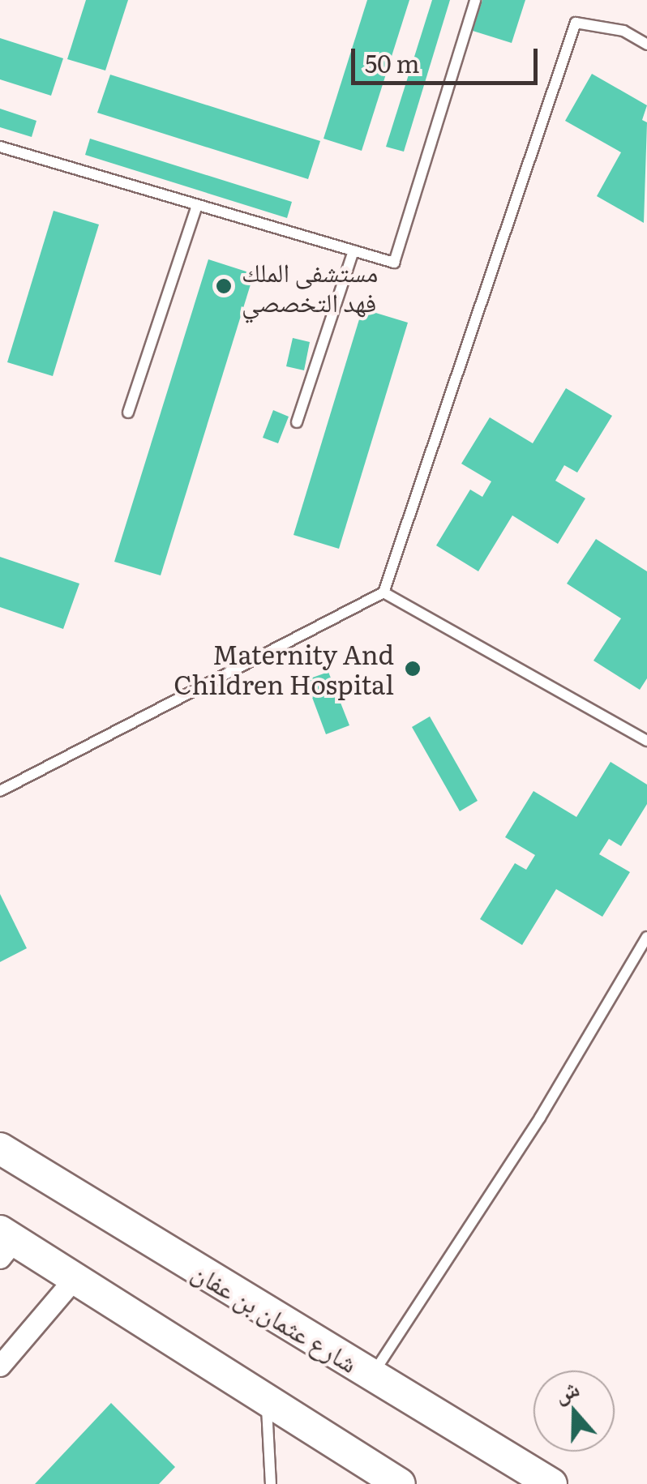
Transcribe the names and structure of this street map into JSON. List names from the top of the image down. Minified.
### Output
{"streets":{"main road":["شارع عثمان بن عفان"]},"places":["مستشفى الملك فهد التخصصي","Maternity And Children Hospital"],"scale_bar":"50 m","north":"top"}
